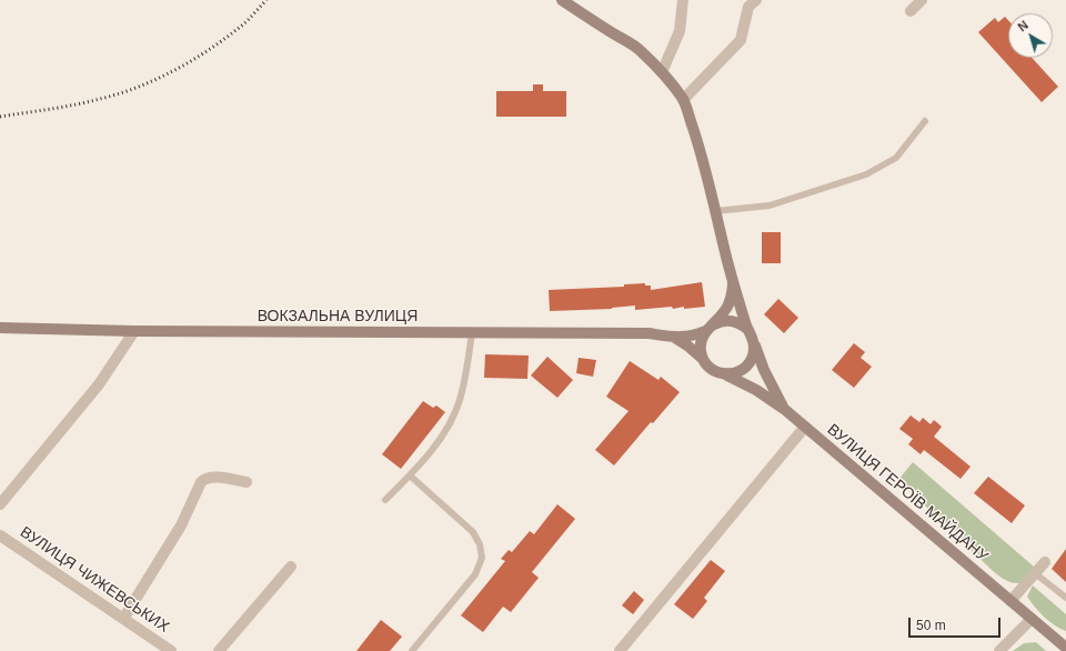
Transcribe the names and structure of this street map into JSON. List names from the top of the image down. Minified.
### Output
{"streets":{"street":["ВОКЗАЛЬНА ВУЛИЦЯ","ВУЛИЦЯ ГЕРОЇВ МАЙДАНУ","ВУЛИЦЯ ЧИЖЕВСЬКИХ"]},"crossings":[["ВОКЗАЛЬНА ВУЛИЦЯ","ВУЛИЦЯ ГЕРОЇВ МАЙДАНУ"]],"scale_bar":"50 m","north":"top left"}
